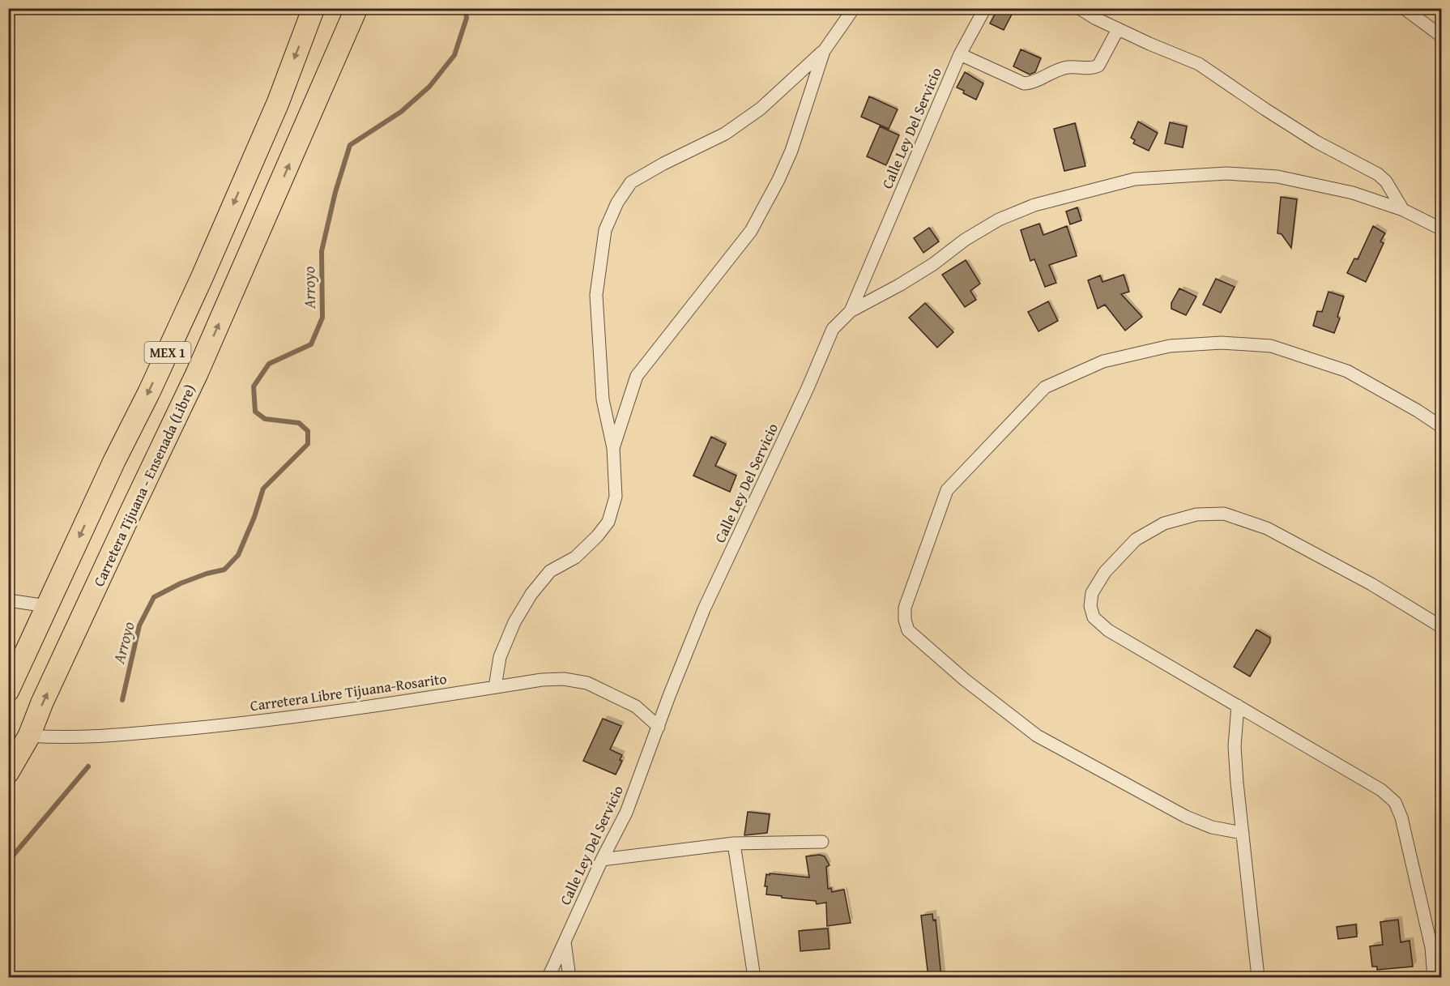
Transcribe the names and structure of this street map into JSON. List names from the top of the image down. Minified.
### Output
{"streets":{"highway":["MEX 1","Carretera Tijuana - Ensenada (Libre)"],"street":["Calle Ley Del Servicio","Carretera Libre Tijuana-Rosarito"]},"crossings":[["Calle Ley Del Servicio","Carretera Libre Tijuana-Rosarito"],["Carretera Tijuana - Ensenada (Libre)","Carretera Libre Tijuana-Rosarito"]],"water":["Arroyo"]}
